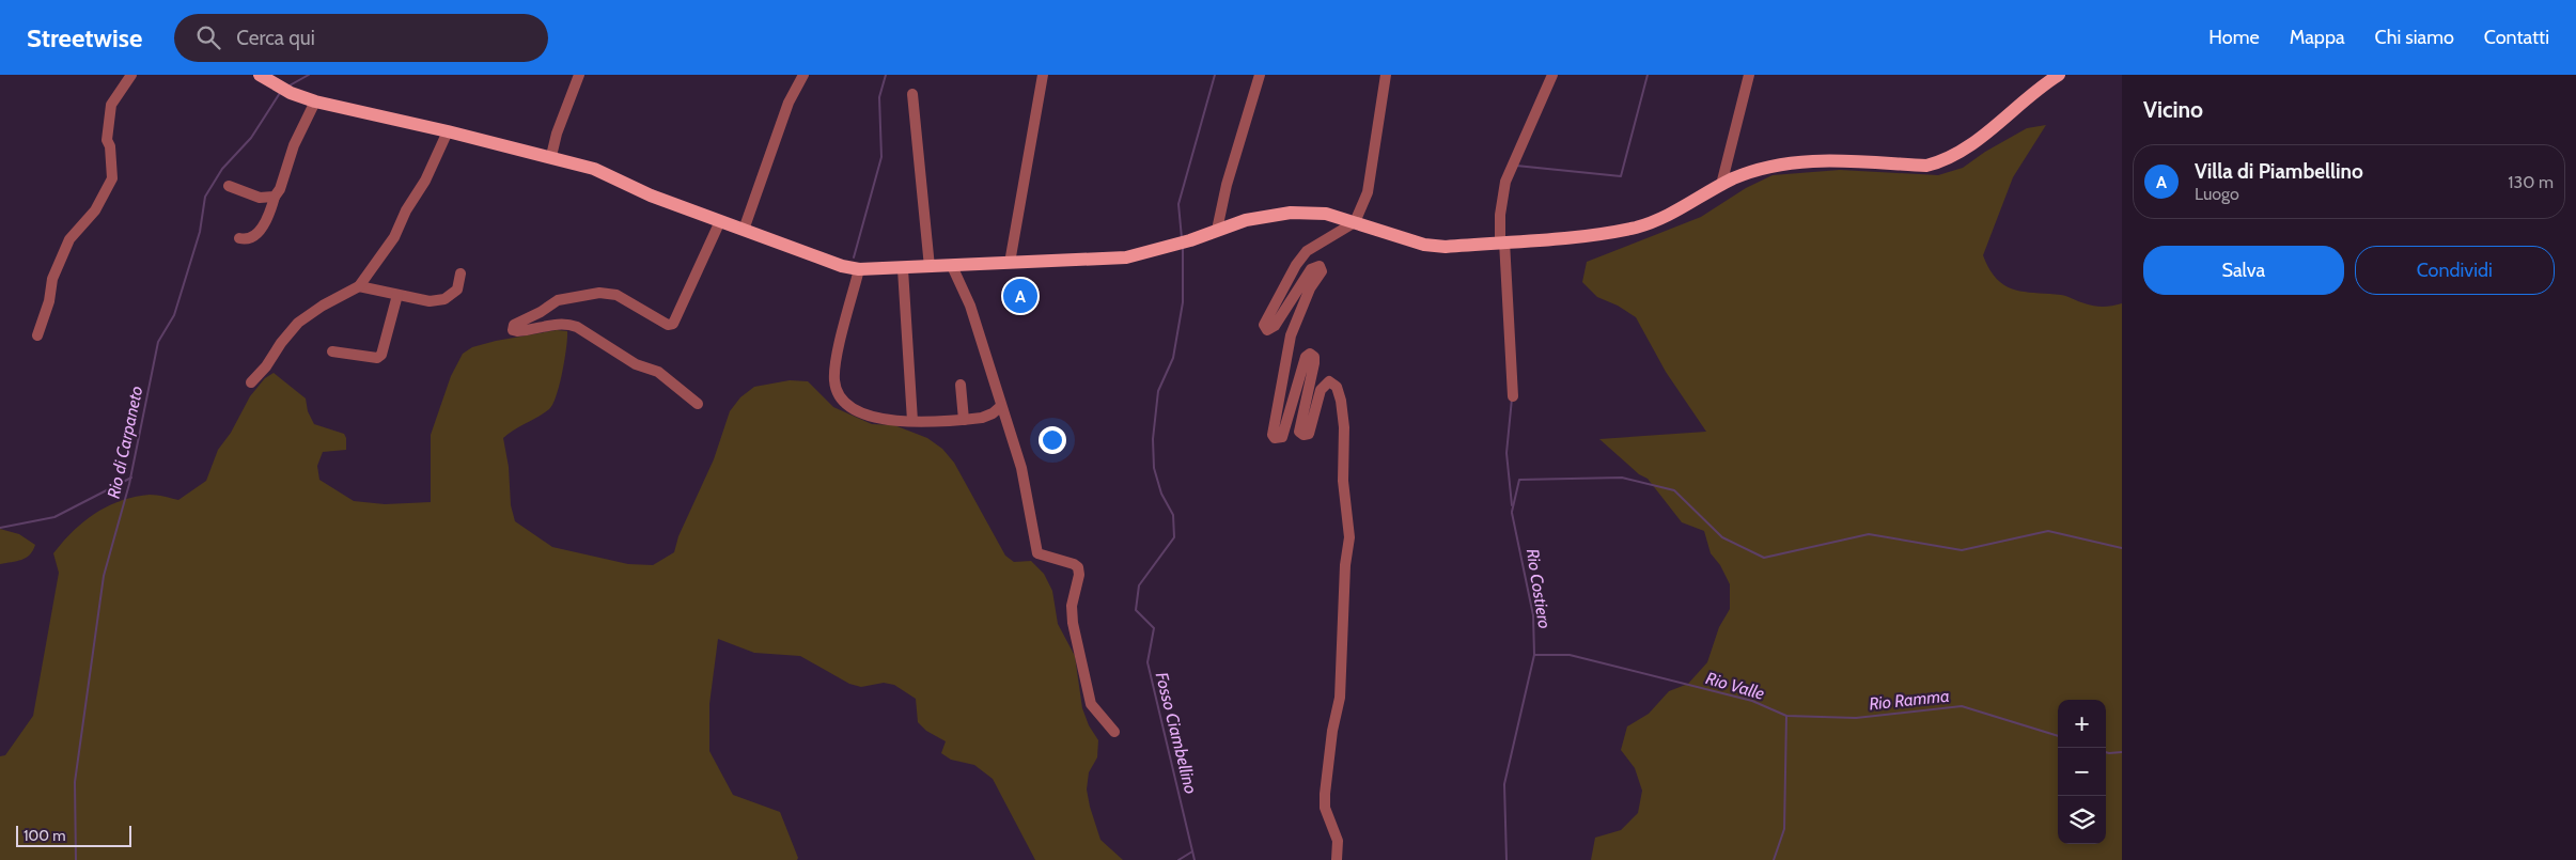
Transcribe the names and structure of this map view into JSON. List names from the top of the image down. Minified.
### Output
{"water":["Rio di Carpaneto","Rio Costiero","Rio Valle","Rio Ramma","Fosso Ciambellino"],"scale_bar":"100 m","page":{"header":"Streetwise","search":"Cerca qui","nav":["Home","Mappa","Chi siamo","Contatti"],"heading":"Vicino","list":[{"mark":"A","name":"Villa di Piambellino","note":"Luogo","value":"130 m"}],"buttons":["Salva","Condividi"],"pins":"A","map_buttons":["+","−"],"scale":"100 m"}}
